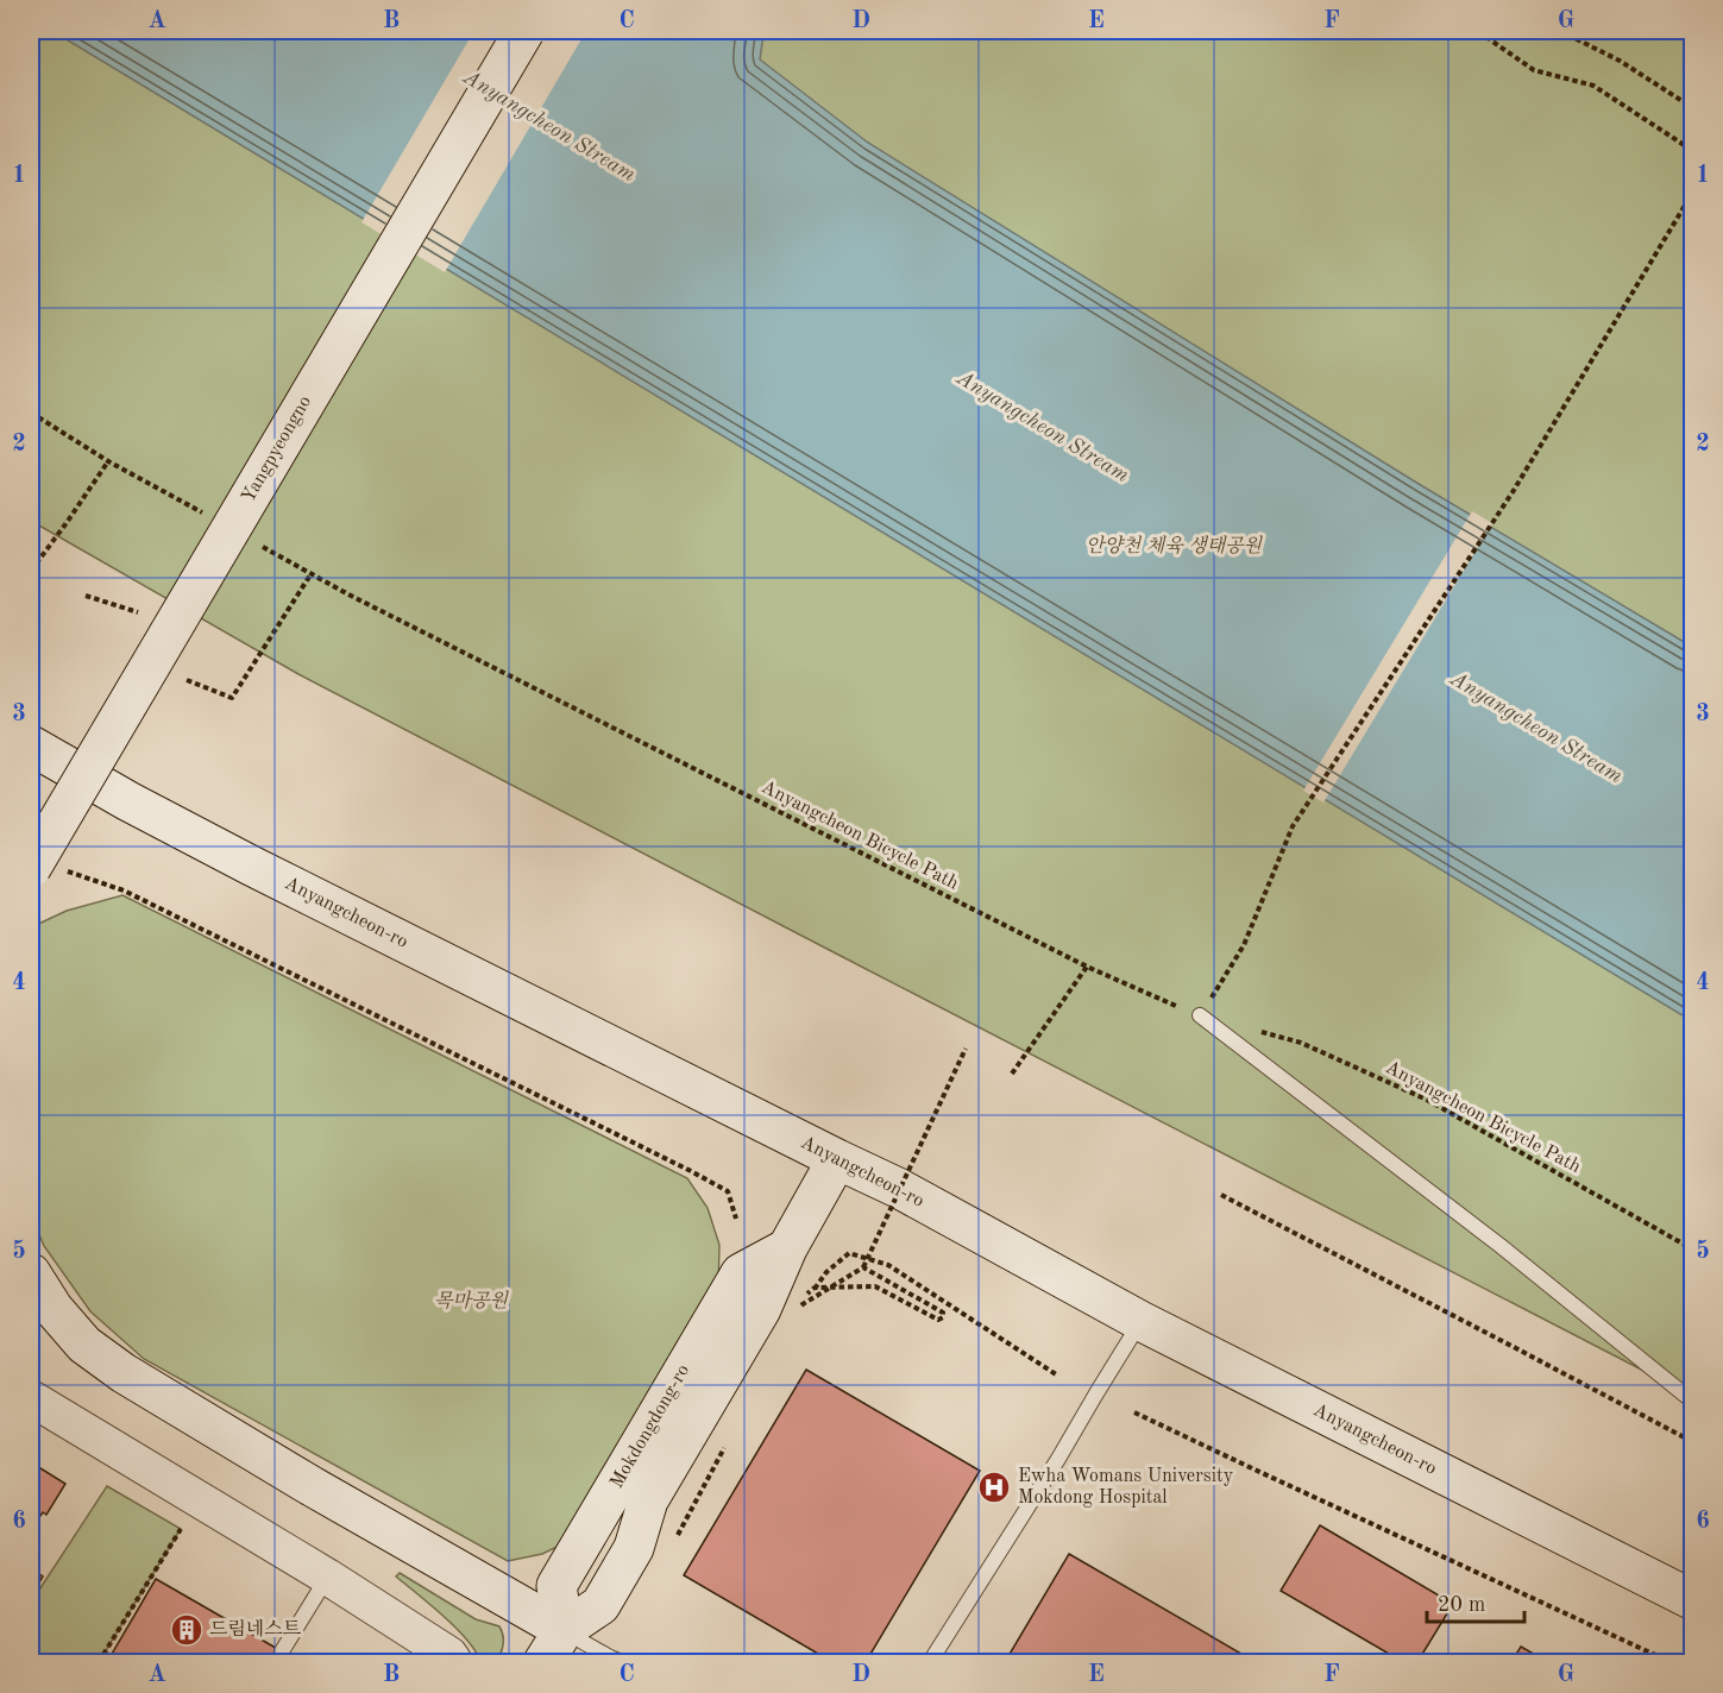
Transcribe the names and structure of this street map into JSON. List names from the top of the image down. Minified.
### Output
{"streets":{"main road":["Yangpyeongno","Anyangcheon-ro","Mokdongdong-ro"],"path":["Anyangcheon Bicycle Path"]},"crossings":[["Anyangcheon-ro","Mokdongdong-ro"]],"water":["Anyangcheon Stream"],"parks":["안양천 체육 생태공원","목마공원"],"places":{"hospital":["Ewha Womans University Mokdong Hospital"],"building":["드림네스트"]},"scale_bar":"20 m","grid":{"columns":["A","B","C","D","E","F","G"],"rows":["1","2","3","4","5","6"]}}
